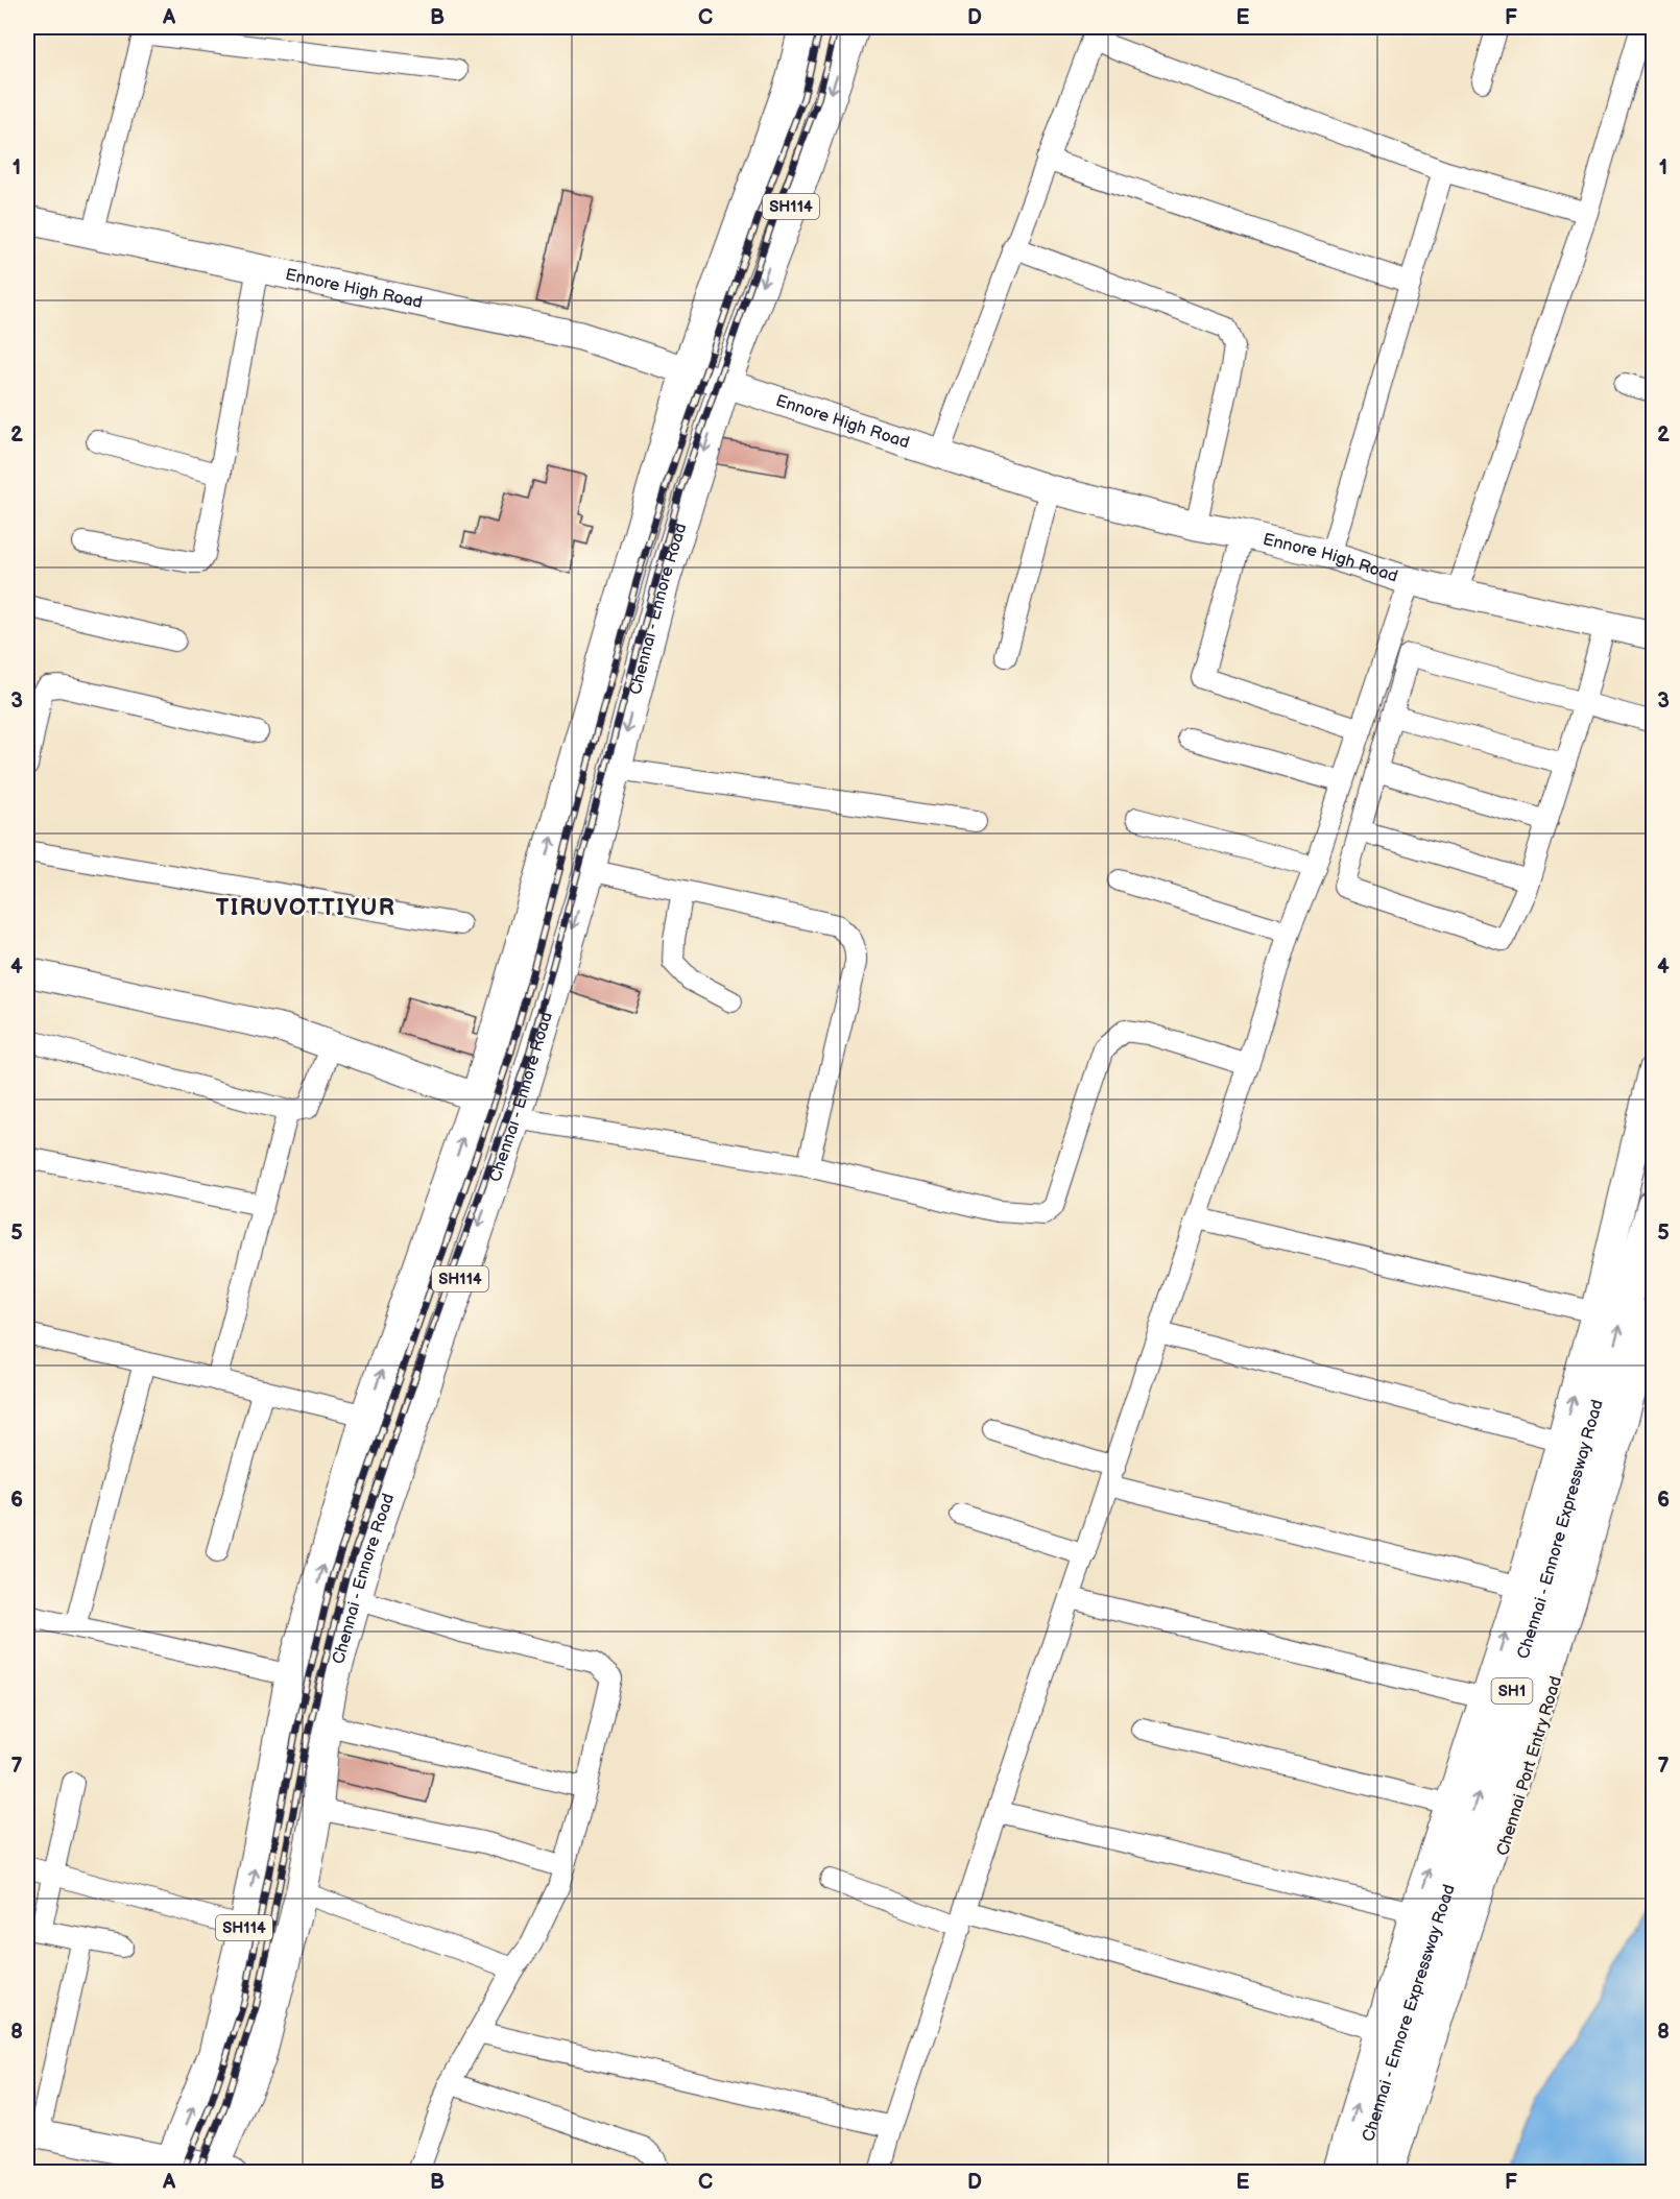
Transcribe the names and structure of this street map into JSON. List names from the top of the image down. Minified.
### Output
{"streets":{"main road":["SH114","Chennai - Ennore Road","Chennai - Ennore Expressway Road","SH1"],"street":["Ennore High Road","Chennai Port Entry Road"]},"crossings":[["SH114","Ennore High Road"],["Ennore High Road","Chennai - Ennore Road"]],"districts":["TIRUVOTTIYUR"],"grid":{"columns":["A","B","C","D","E","F"],"rows":["1","2","3","4","5","6","7","8"]}}
